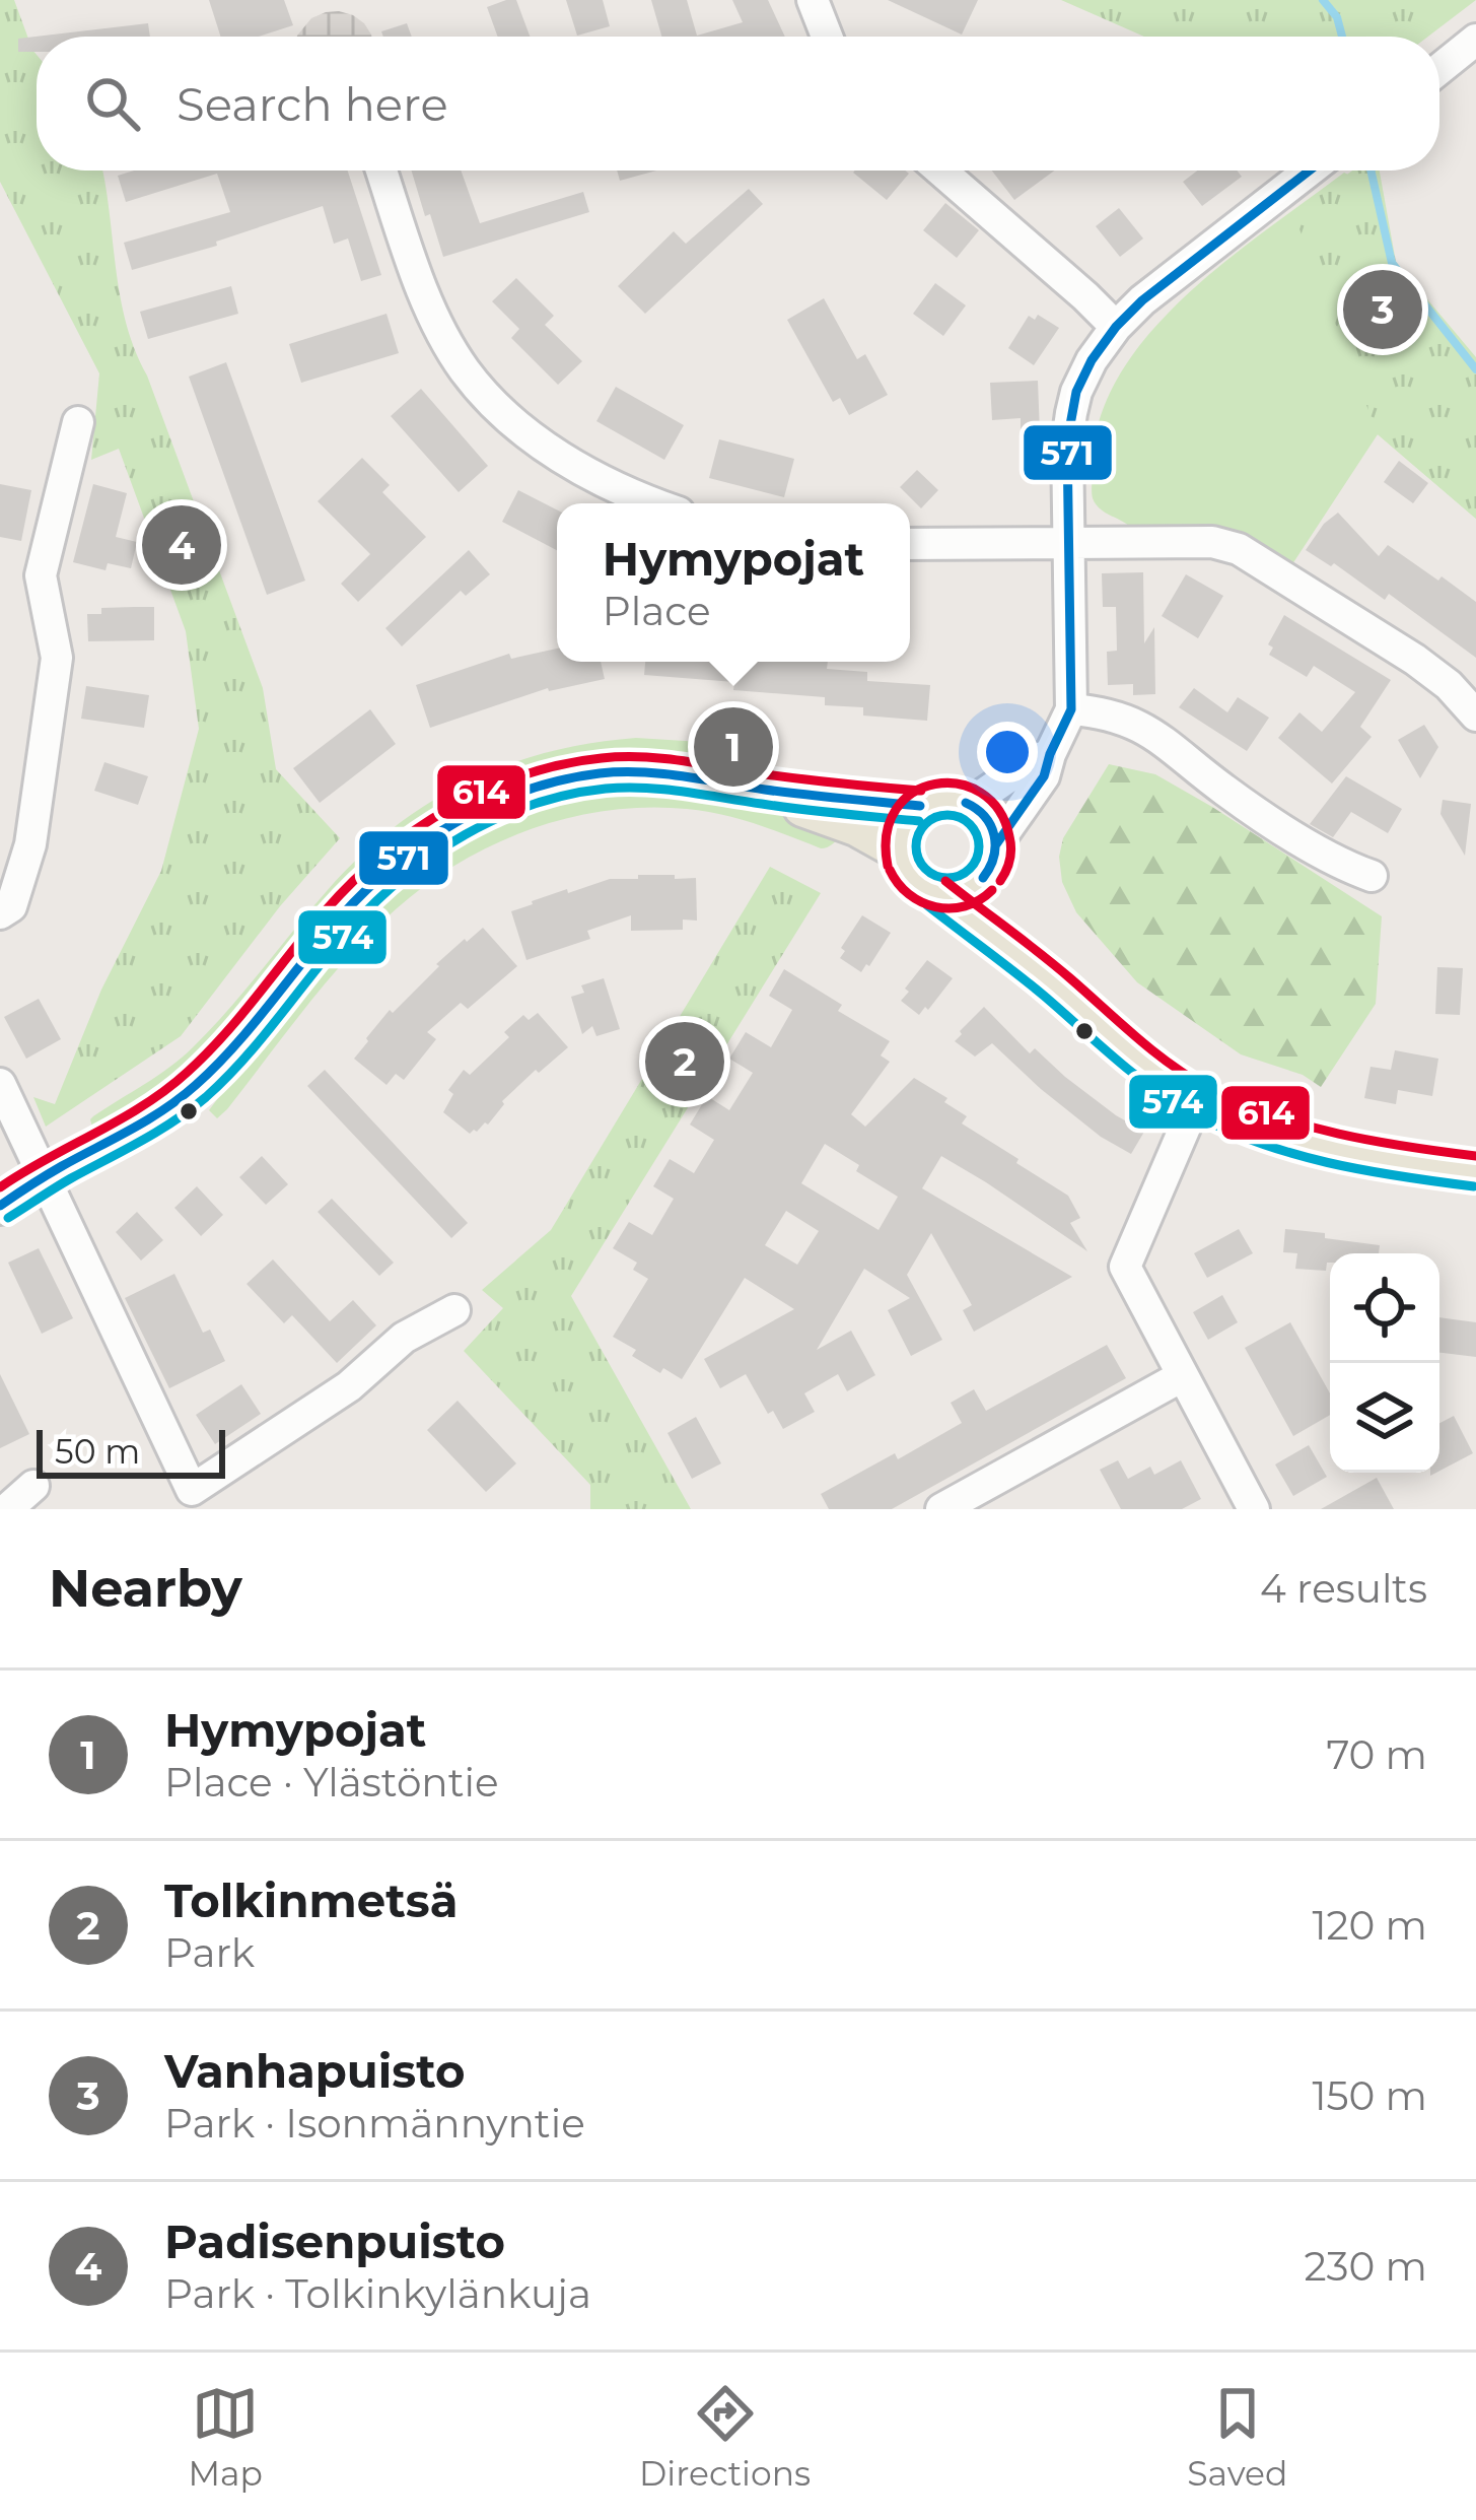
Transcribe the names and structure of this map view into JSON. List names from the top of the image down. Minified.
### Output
{"lines":["transit line 571","transit line 614","transit line 574"],"scale_bar":"50 m","page":{"search":"Search here","pins":["3","4","1","2"],"popup":["Hymypojat","Place"],"scale":"50 m","heading":["Nearby","4 results"],"list":[{"mark":"1","name":"Hymypojat","note":"Place · Ylästöntie","value":"70 m"},{"mark":"2","name":"Tolkinmetsä","note":"Park","value":"120 m"},{"mark":"3","name":"Vanhapuisto","note":"Park · Isonmännyntie","value":"150 m"},{"mark":"4","name":"Padisenpuisto","note":"Park · Tolkinkylänkuja","value":"230 m"}],"nav":["Map","Directions","Saved"]}}
